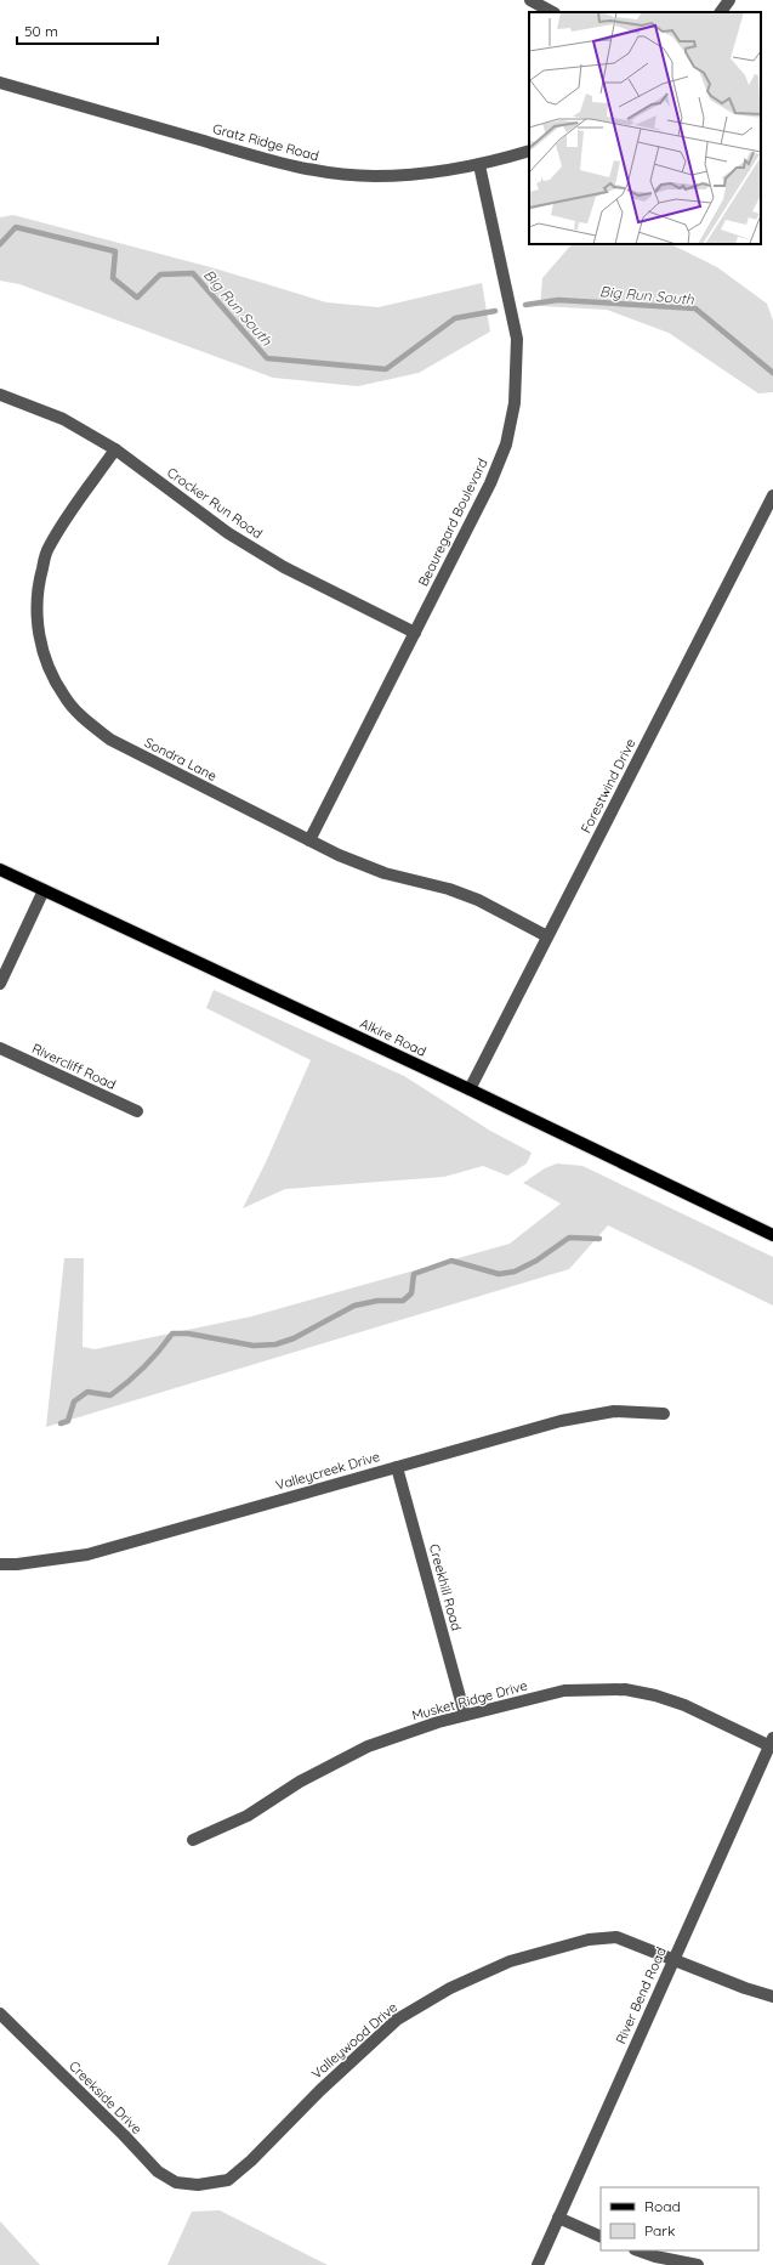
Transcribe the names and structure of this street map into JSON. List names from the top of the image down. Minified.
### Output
{"streets":{"main road":["Alkire Road"],"street":["Gratz Ridge Road","Crocker Run Road","Beauregard Boulevard","Sondra Lane","Forestwind Drive","Rivercliff Road","Valleycreek Drive","Creekhill Road","Musket Ridge Drive","River Bend Road","Valleywood Drive","Creekside Drive"]},"crossings":[["Gratz Ridge Road","Beauregard Boulevard"],["Crocker Run Road","Beauregard Boulevard"],["Crocker Run Road","Sondra Lane"],["Beauregard Boulevard","Sondra Lane"],["Sondra Lane","Forestwind Drive"],["Forestwind Drive","Alkire Road"],["Valleycreek Drive","Creekhill Road"],["Creekhill Road","Musket Ridge Drive"],["Musket Ridge Drive","River Bend Road"],["River Bend Road","Valleywood Drive"],["Valleywood Drive","Creekside Drive"]],"water":["Big Run South"],"legend":["Road","Park"],"scale_bar":"50 m"}
